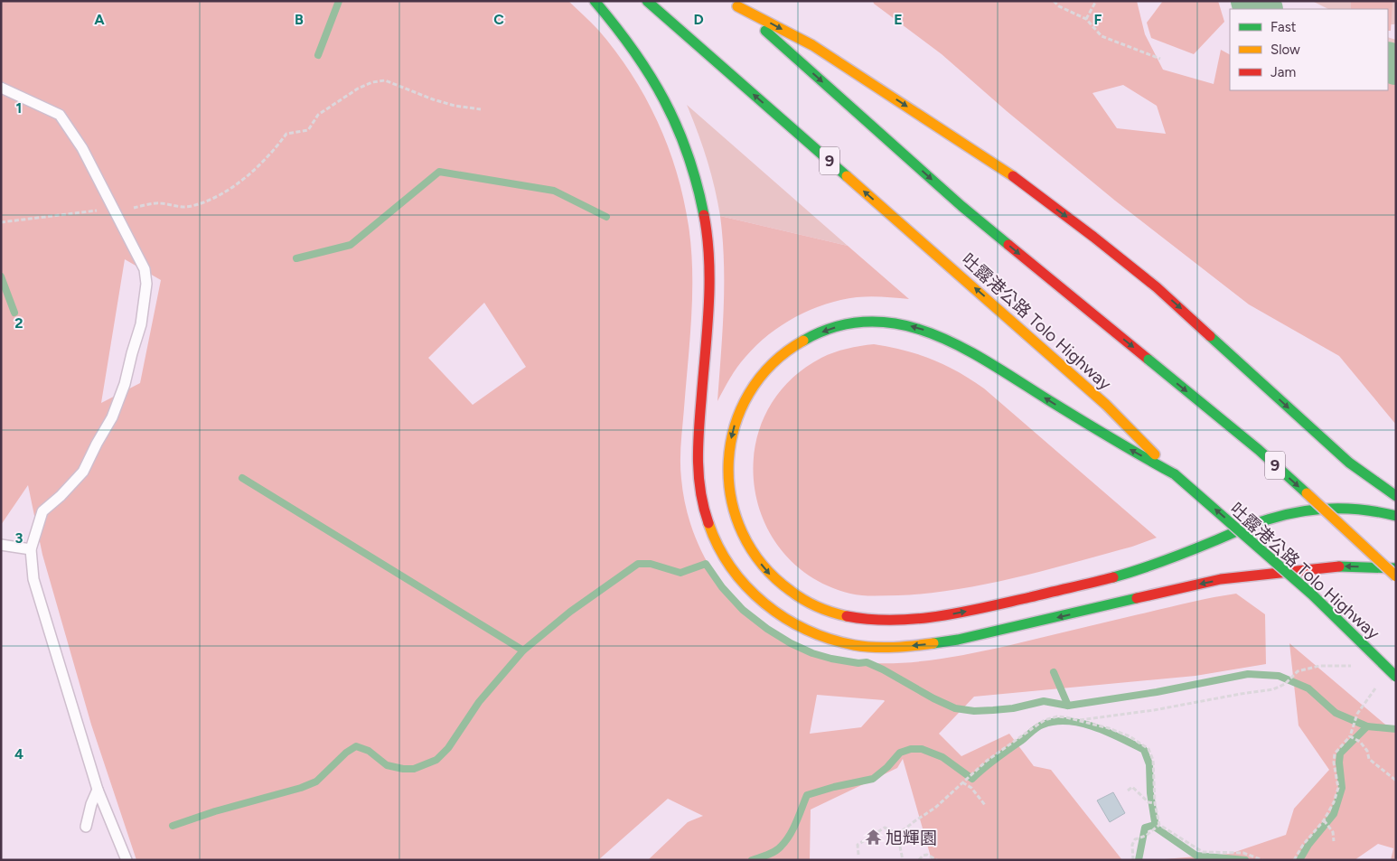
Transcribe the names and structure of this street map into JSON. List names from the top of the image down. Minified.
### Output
{"streets":{"highway":["9","吐露港公路 Tolo Highway"]},"places":{"temple":["旭輝園"]},"legend":["Fast","Slow","Jam"],"grid":{"columns":["A","B","C","D","E","F"],"rows":["1","2","3","4"]}}
